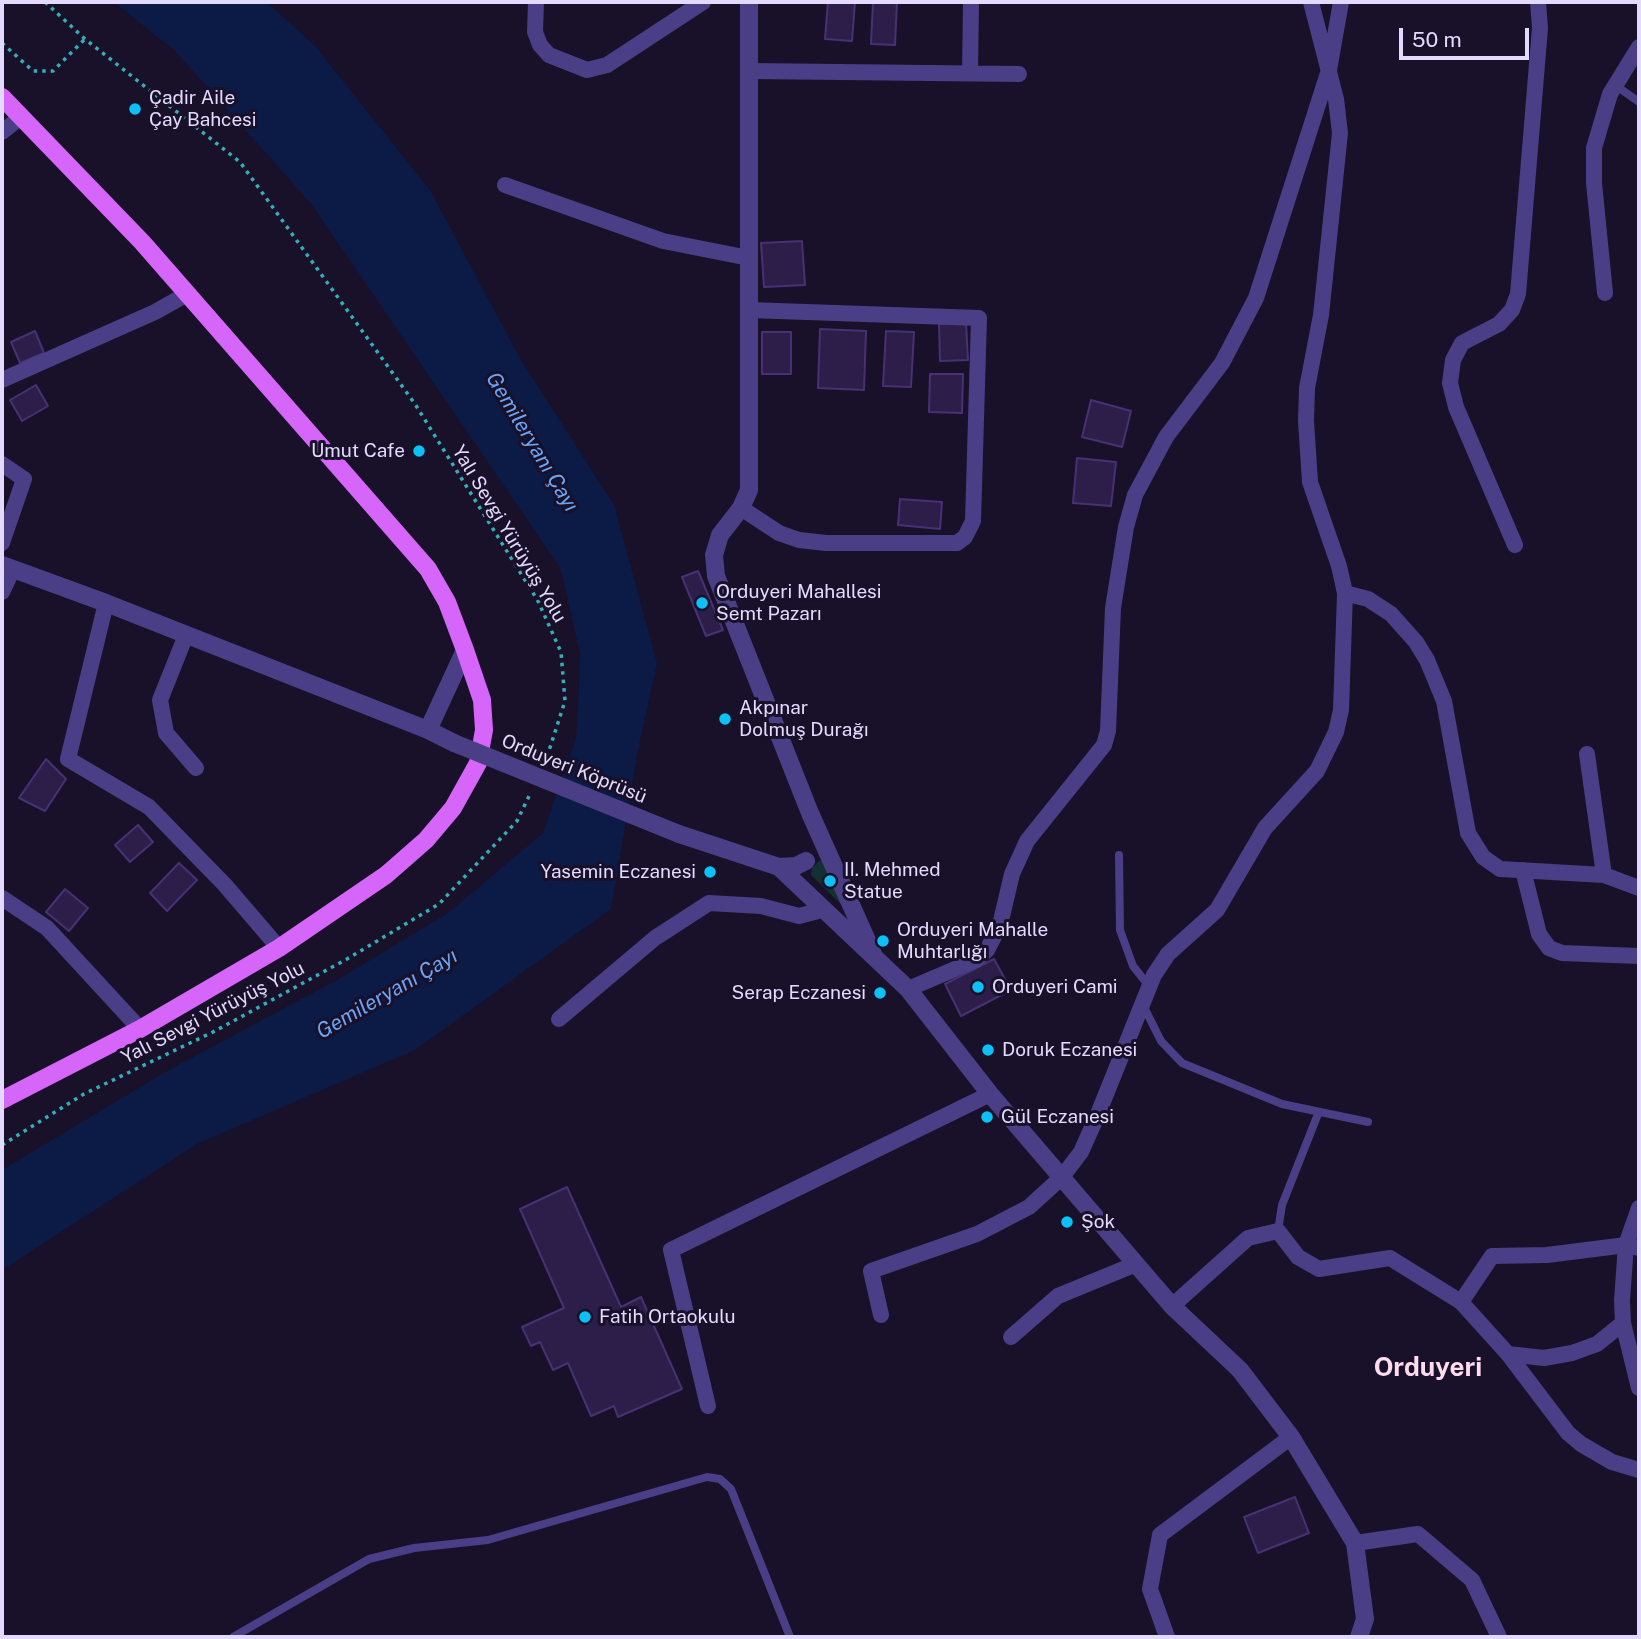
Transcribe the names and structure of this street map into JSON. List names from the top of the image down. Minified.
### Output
{"streets":{"street":["Orduyeri Köprüsü"],"path":["Yalı Sevgi Yürüyüş Yolu"]},"districts":["Orduyeri"],"water":["Gemileryanı Çayı"],"places":["Çadir Aile Çay Bahcesi","Umut Cafe","Orduyeri Mahallesi Semt Pazarı","Akpınar Dolmuş Durağı","Yasemin Eczanesi","II. Mehmed Statue","Orduyeri Mahalle Muhtarlığı","Orduyeri Cami","Serap Eczanesi","Doruk Eczanesi","Gül Eczanesi","Şok","Fatih Ortaokulu"],"scale_bar":"50 m"}
